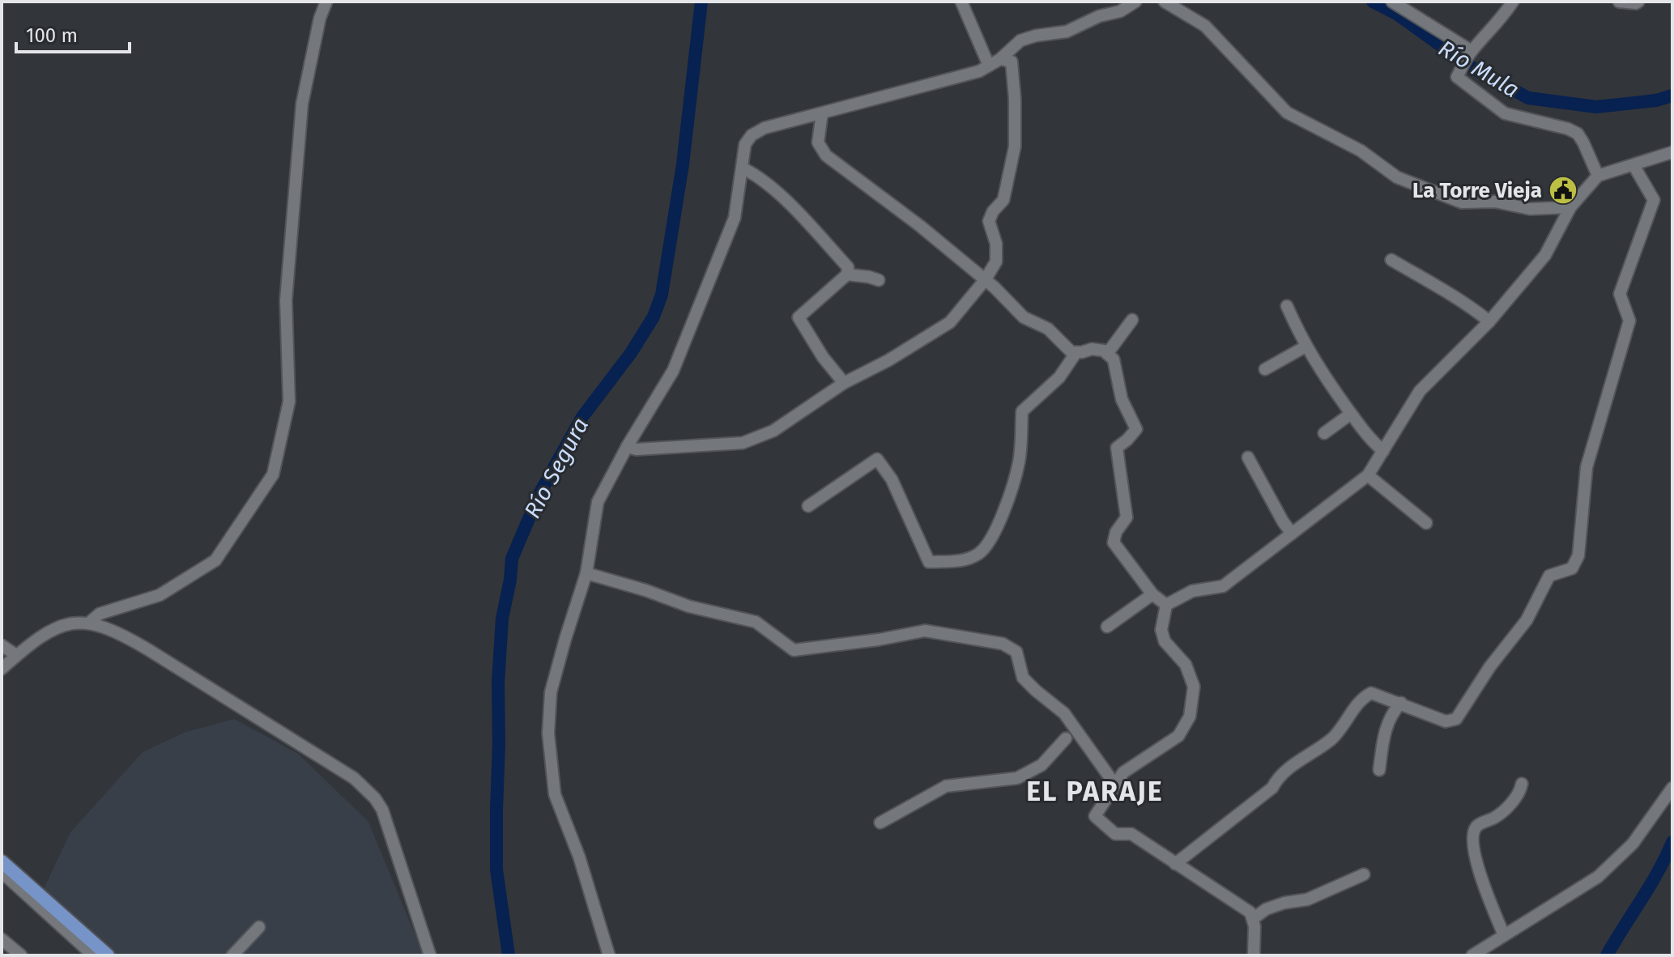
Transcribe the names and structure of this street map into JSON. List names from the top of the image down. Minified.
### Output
{"districts":["EL PARAJE"],"water":["Río Mula","Río Segura"],"places":{"public building":["La Torre Vieja"]},"scale_bar":"100 m"}
